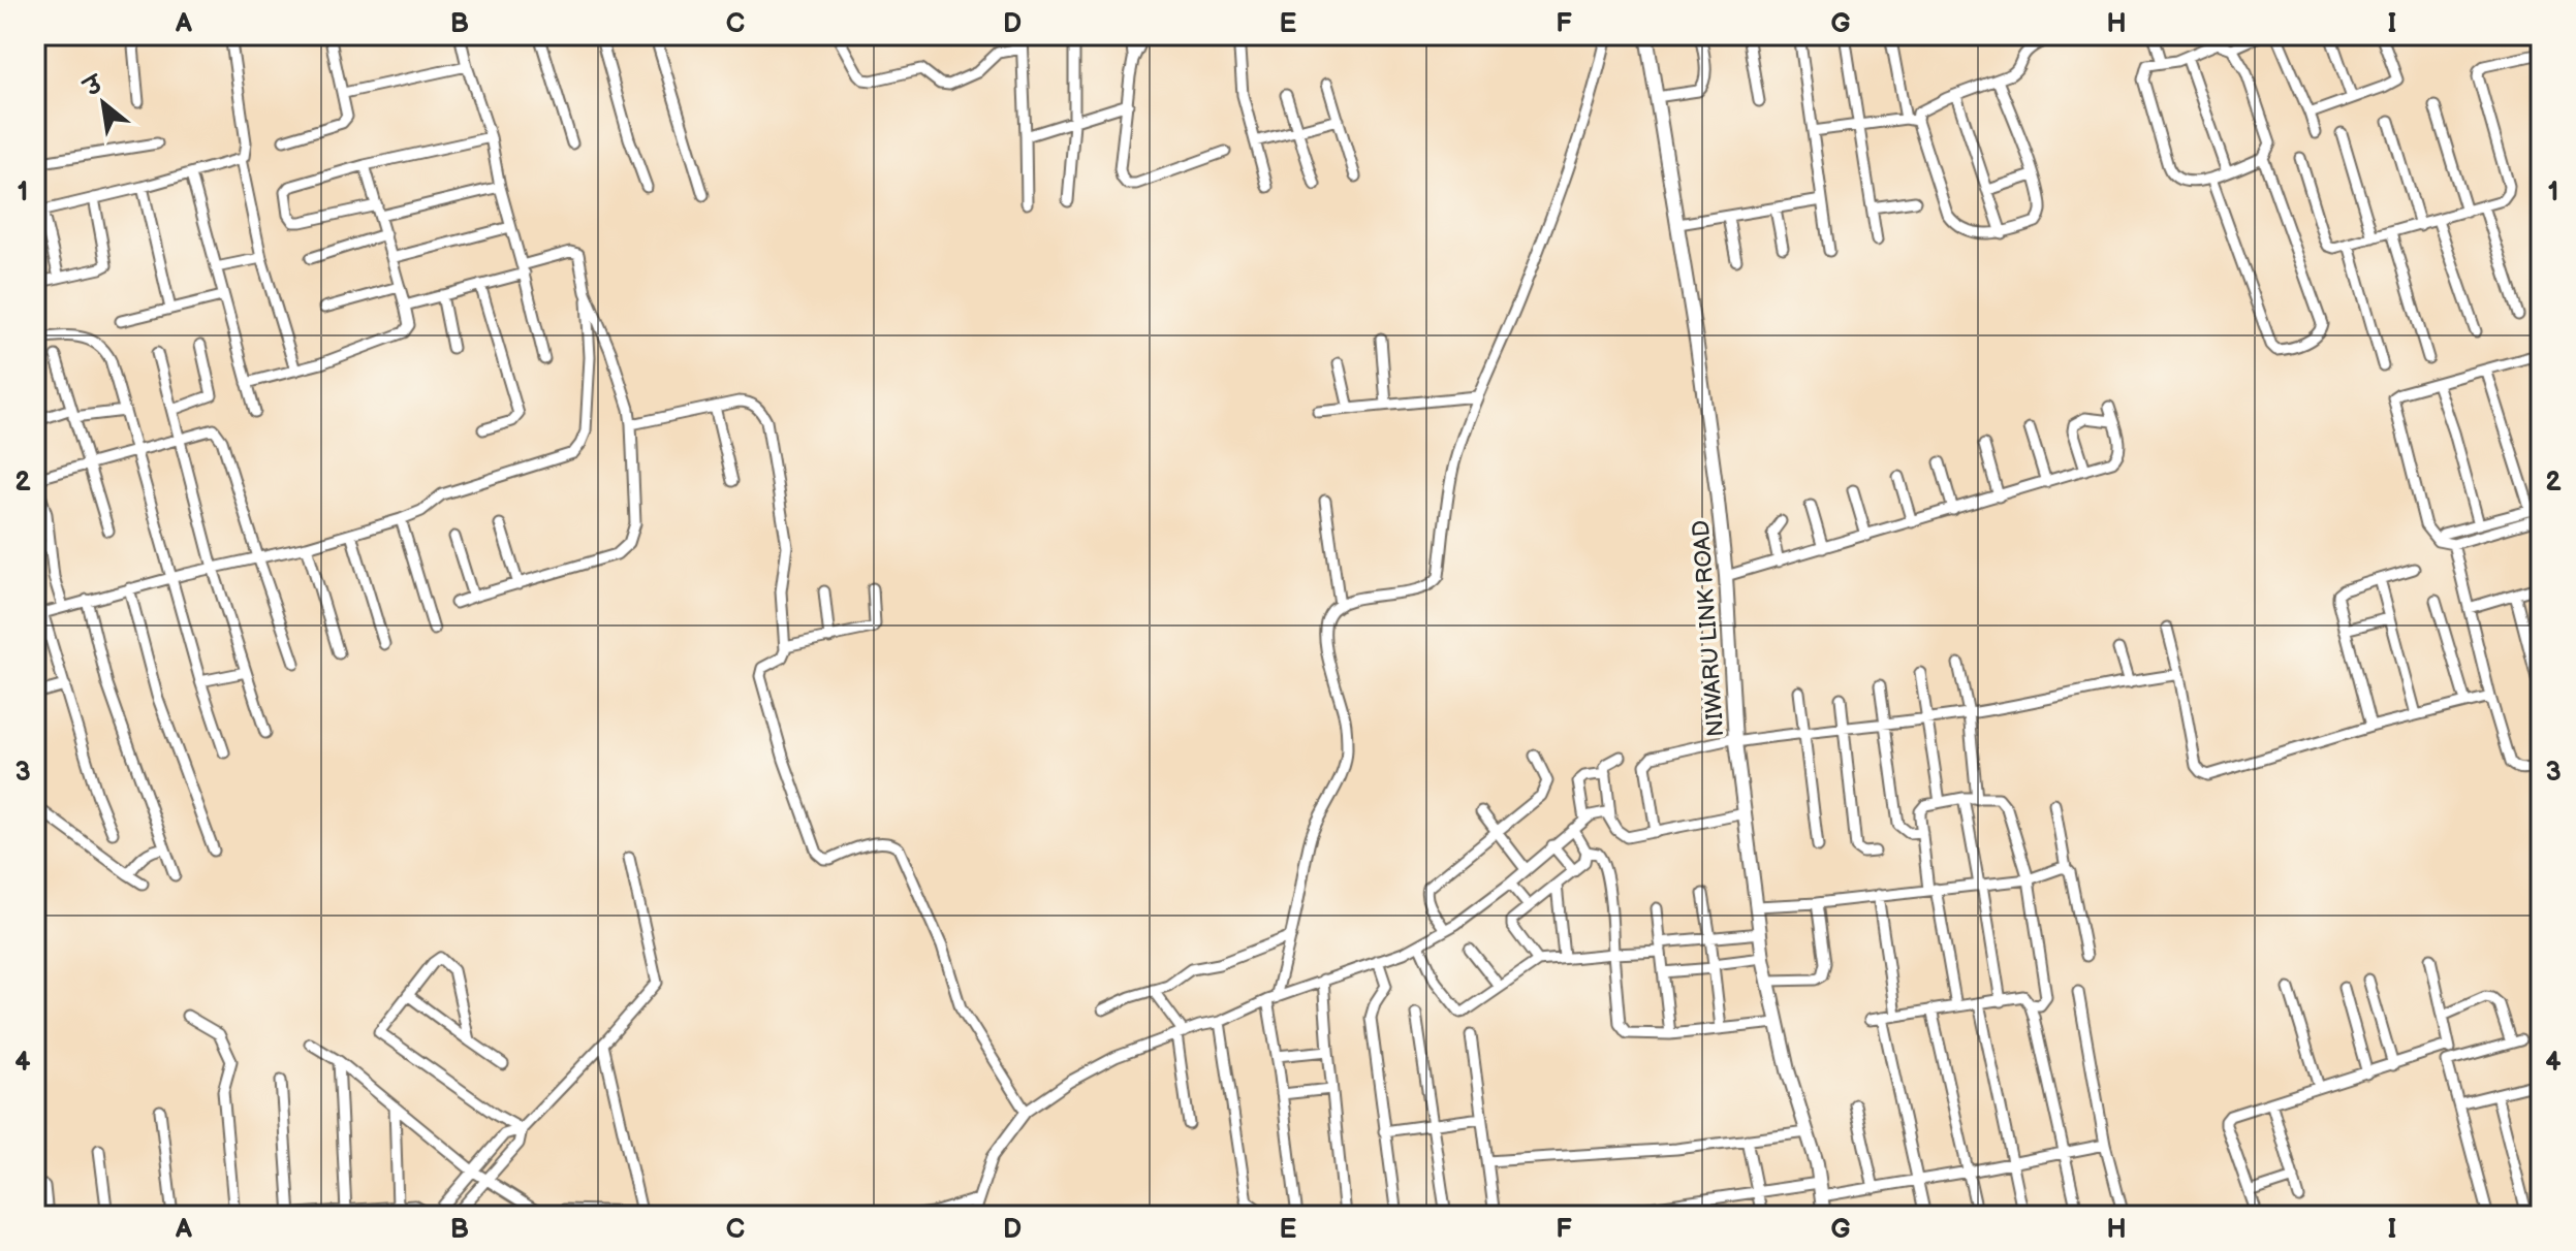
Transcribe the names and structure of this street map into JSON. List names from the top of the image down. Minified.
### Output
{"streets":{"street":["NIWARU LINK ROAD"]},"north":"top left","grid":{"columns":["A","B","C","D","E","F","G","H","I"],"rows":["1","2","3","4"]}}
